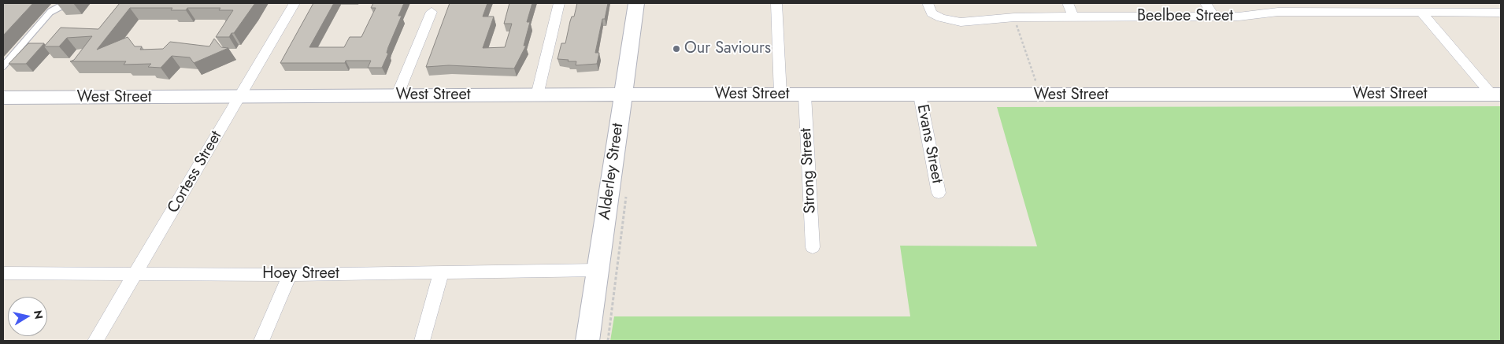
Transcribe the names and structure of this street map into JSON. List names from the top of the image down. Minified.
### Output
{"streets":{"main road":["West Street","Alderley Street"],"street":["Beelbee Street","Evans Street","Strong Street","Cortess Street","Hoey Street"]},"crossings":[["West Street","Evans Street"],["West Street","Strong Street"],["West Street","Alderley Street"],["West Street","Cortess Street"],["Alderley Street","Hoey Street"],["Cortess Street","Hoey Street"]],"places":["Our Saviours"],"north":"right"}
